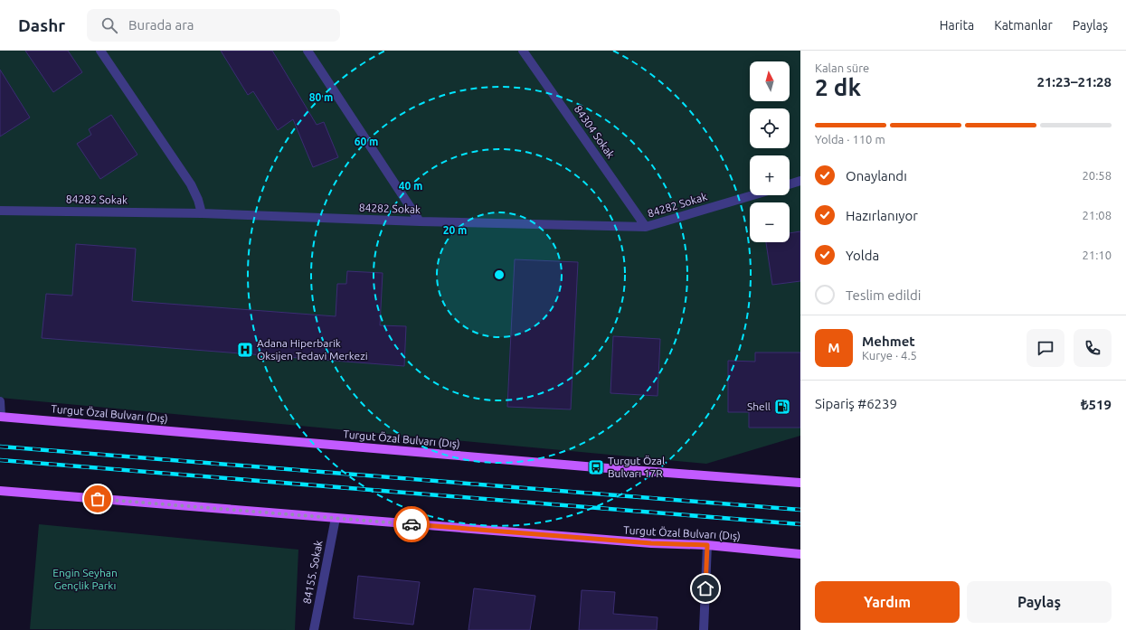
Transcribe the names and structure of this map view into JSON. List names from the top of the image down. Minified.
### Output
{"streets":{"main road":["Turgut Özal Bulvarı (Dış)"],"street":["84304 Sokak","84282 Sokak","84155. Sokak"]},"crossings":[["84304 Sokak","84282 Sokak"],["Turgut Özal Bulvarı (Dış)","84155. Sokak"]],"parks":["Engin Seyhan Gençlik Parkı"],"places":{"hospital":["Adana Hiperbarik Oksijen Tedavi Merkezi"],"fuel station":["Shell"],"bus stop":["Turgut Özal Bulvarı 17R"]},"north":"top","page":{"header":"Dashr","search":"Burada ara","nav":["Harita","Katmanlar","Paylaş"],"heading":["2 dk","Kalan süre","21:23–21:28"],"panel":["Mehmet","Kurye · 4.5","Sipariş #6239","₺519"],"map_buttons":["+","−"],"bar":"Yolda · 110 m","list":[["Onaylandı","20:58"],["Hazırlanıyor","21:08"],["Yolda","21:10"],"Teslim edildi"],"round":"M","buttons":["Yardım","Paylaş"]},"rings":["80 m","60 m","40 m","20 m"]}
